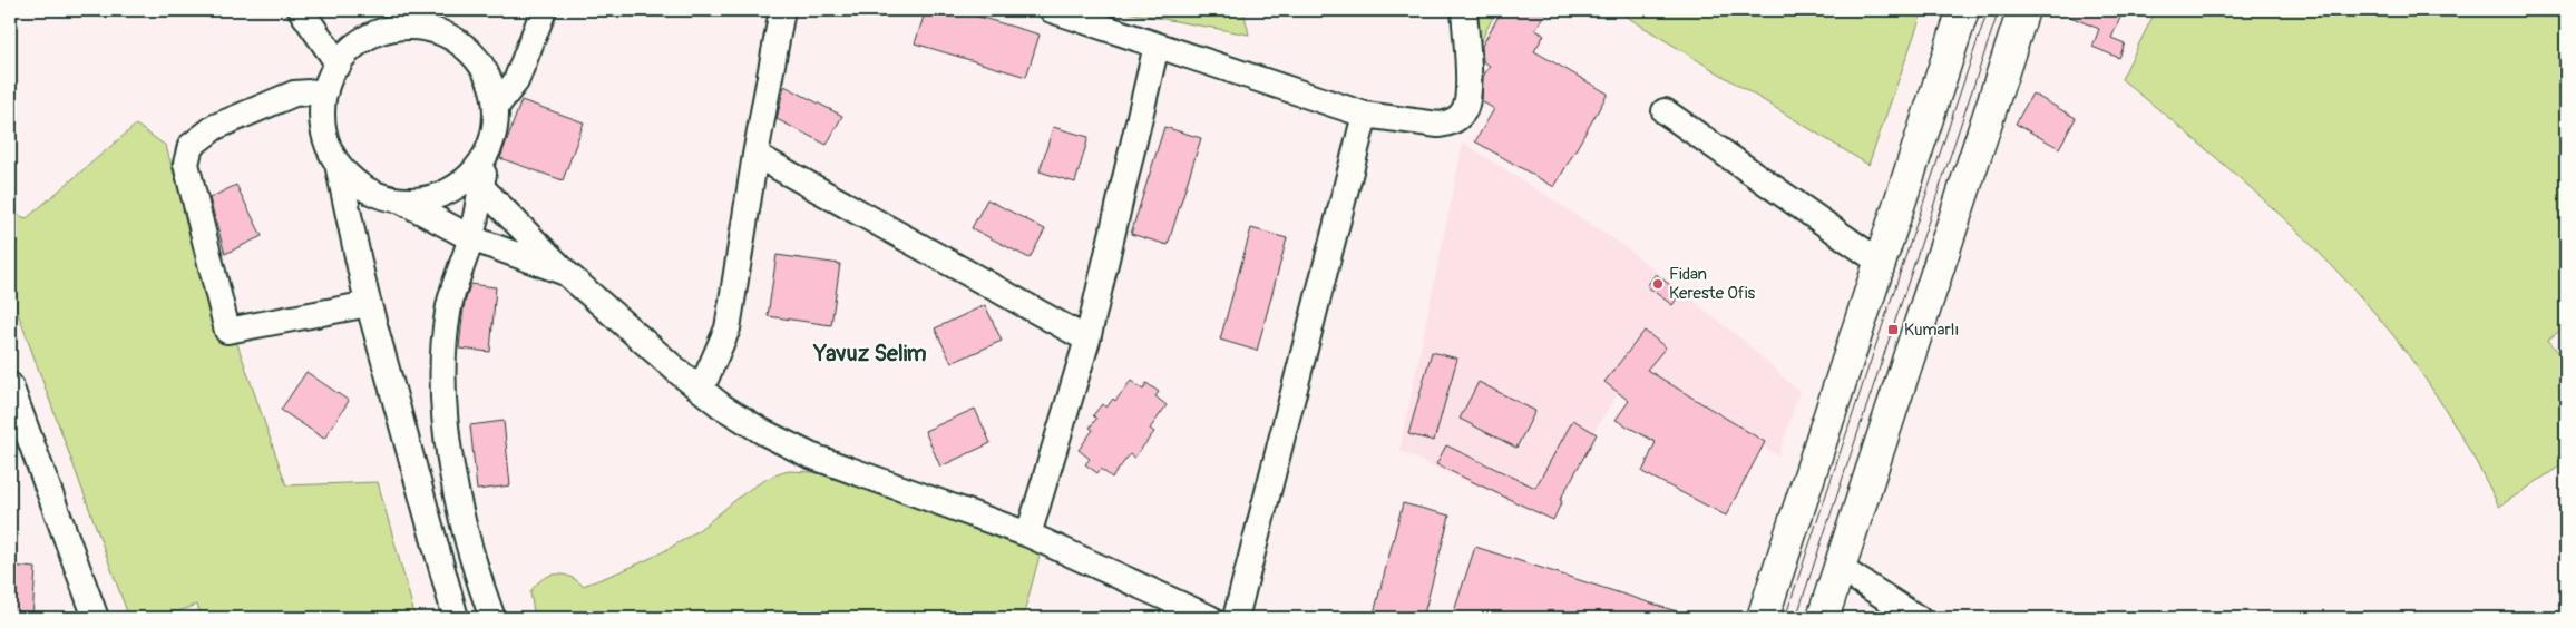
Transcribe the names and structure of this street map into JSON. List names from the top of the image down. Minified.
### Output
{"districts":["Yavuz Selim"],"places":{"other":["Fidan Kereste Ofis"],"transit":["Kumarlı"]}}
